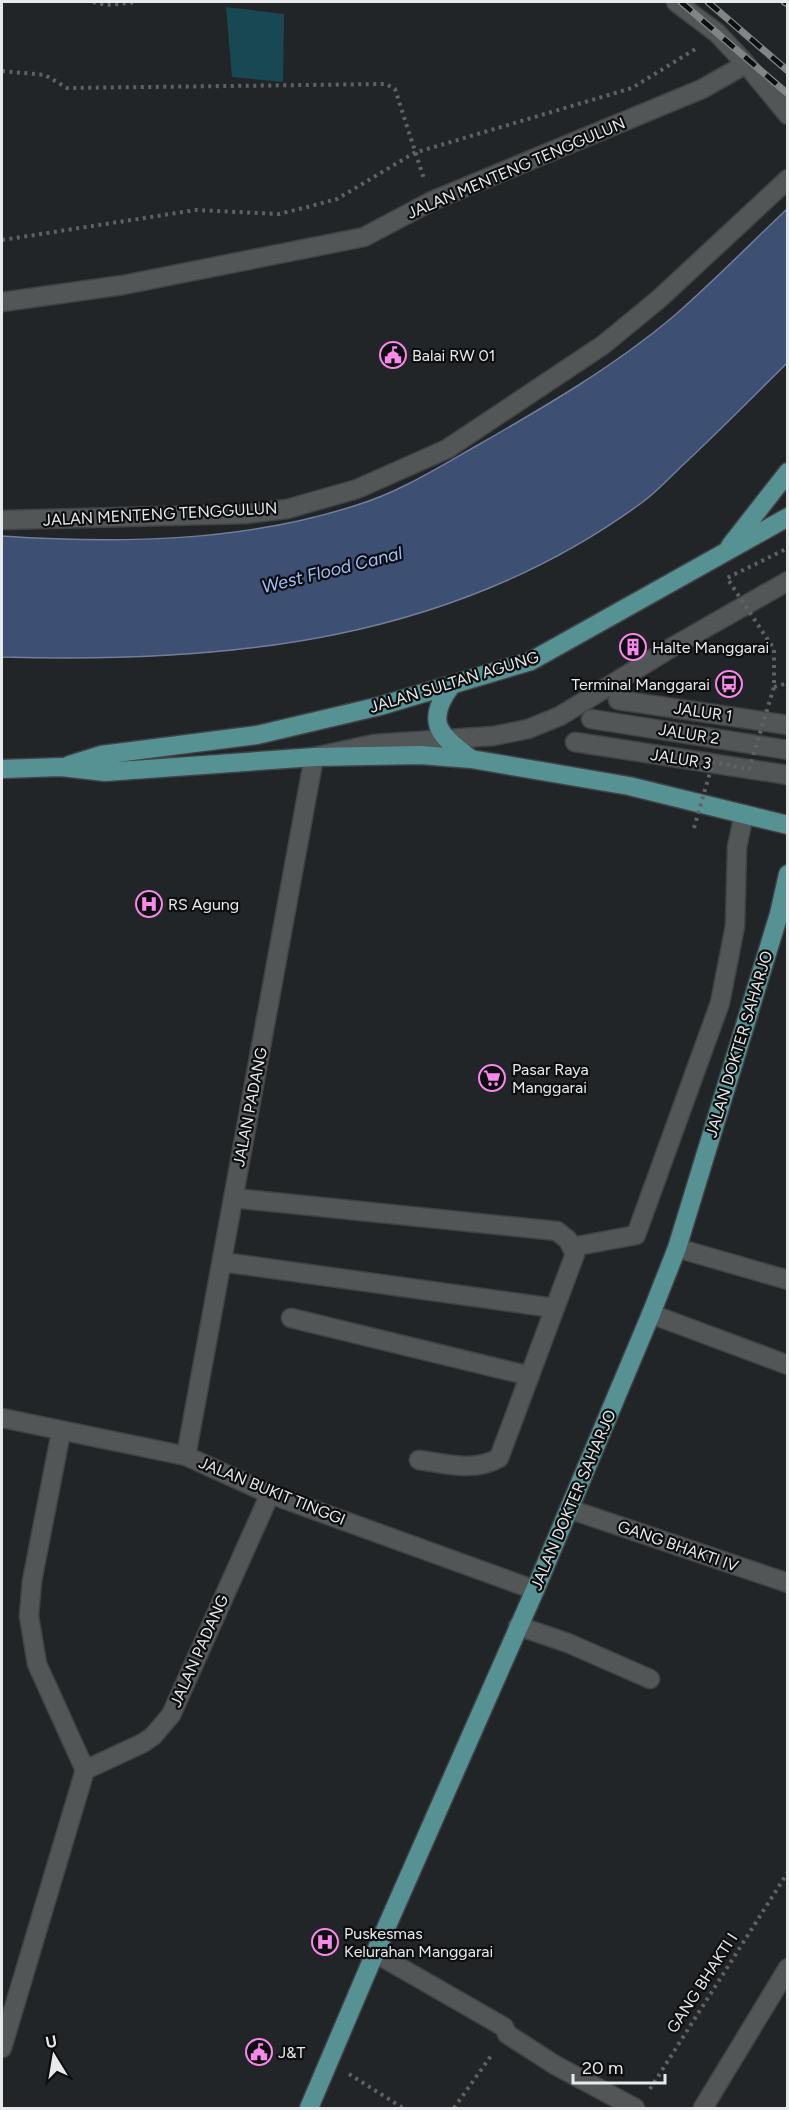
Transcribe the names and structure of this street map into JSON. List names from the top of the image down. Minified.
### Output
{"streets":{"main road":["JALAN SULTAN AGUNG","JALAN DOKTER SAHARJO"],"street":["JALAN MENTENG TENGGULUN","JALUR 1","JALUR 2","JALUR 3","JALAN PADANG","JALAN BUKIT TINGGI","GANG BHAKTI IV"],"path":["GANG BHAKTI I"]},"crossings":[["JALAN SULTAN AGUNG","JALAN PADANG"],["JALAN DOKTER SAHARJO","JALAN BUKIT TINGGI"],["JALAN DOKTER SAHARJO","GANG BHAKTI IV"],["JALAN PADANG","JALAN BUKIT TINGGI"]],"water":["West Flood Canal"],"places":{"public building":["Balai RW 01","J&T"],"building":["Halte Manggarai"],"bus stop":["Terminal Manggarai"],"hospital":["RS Agung","Puskesmas Kelurahan Manggarai"],"supermarket":["Pasar Raya Manggarai"]},"scale_bar":"20 m","north":"top"}
